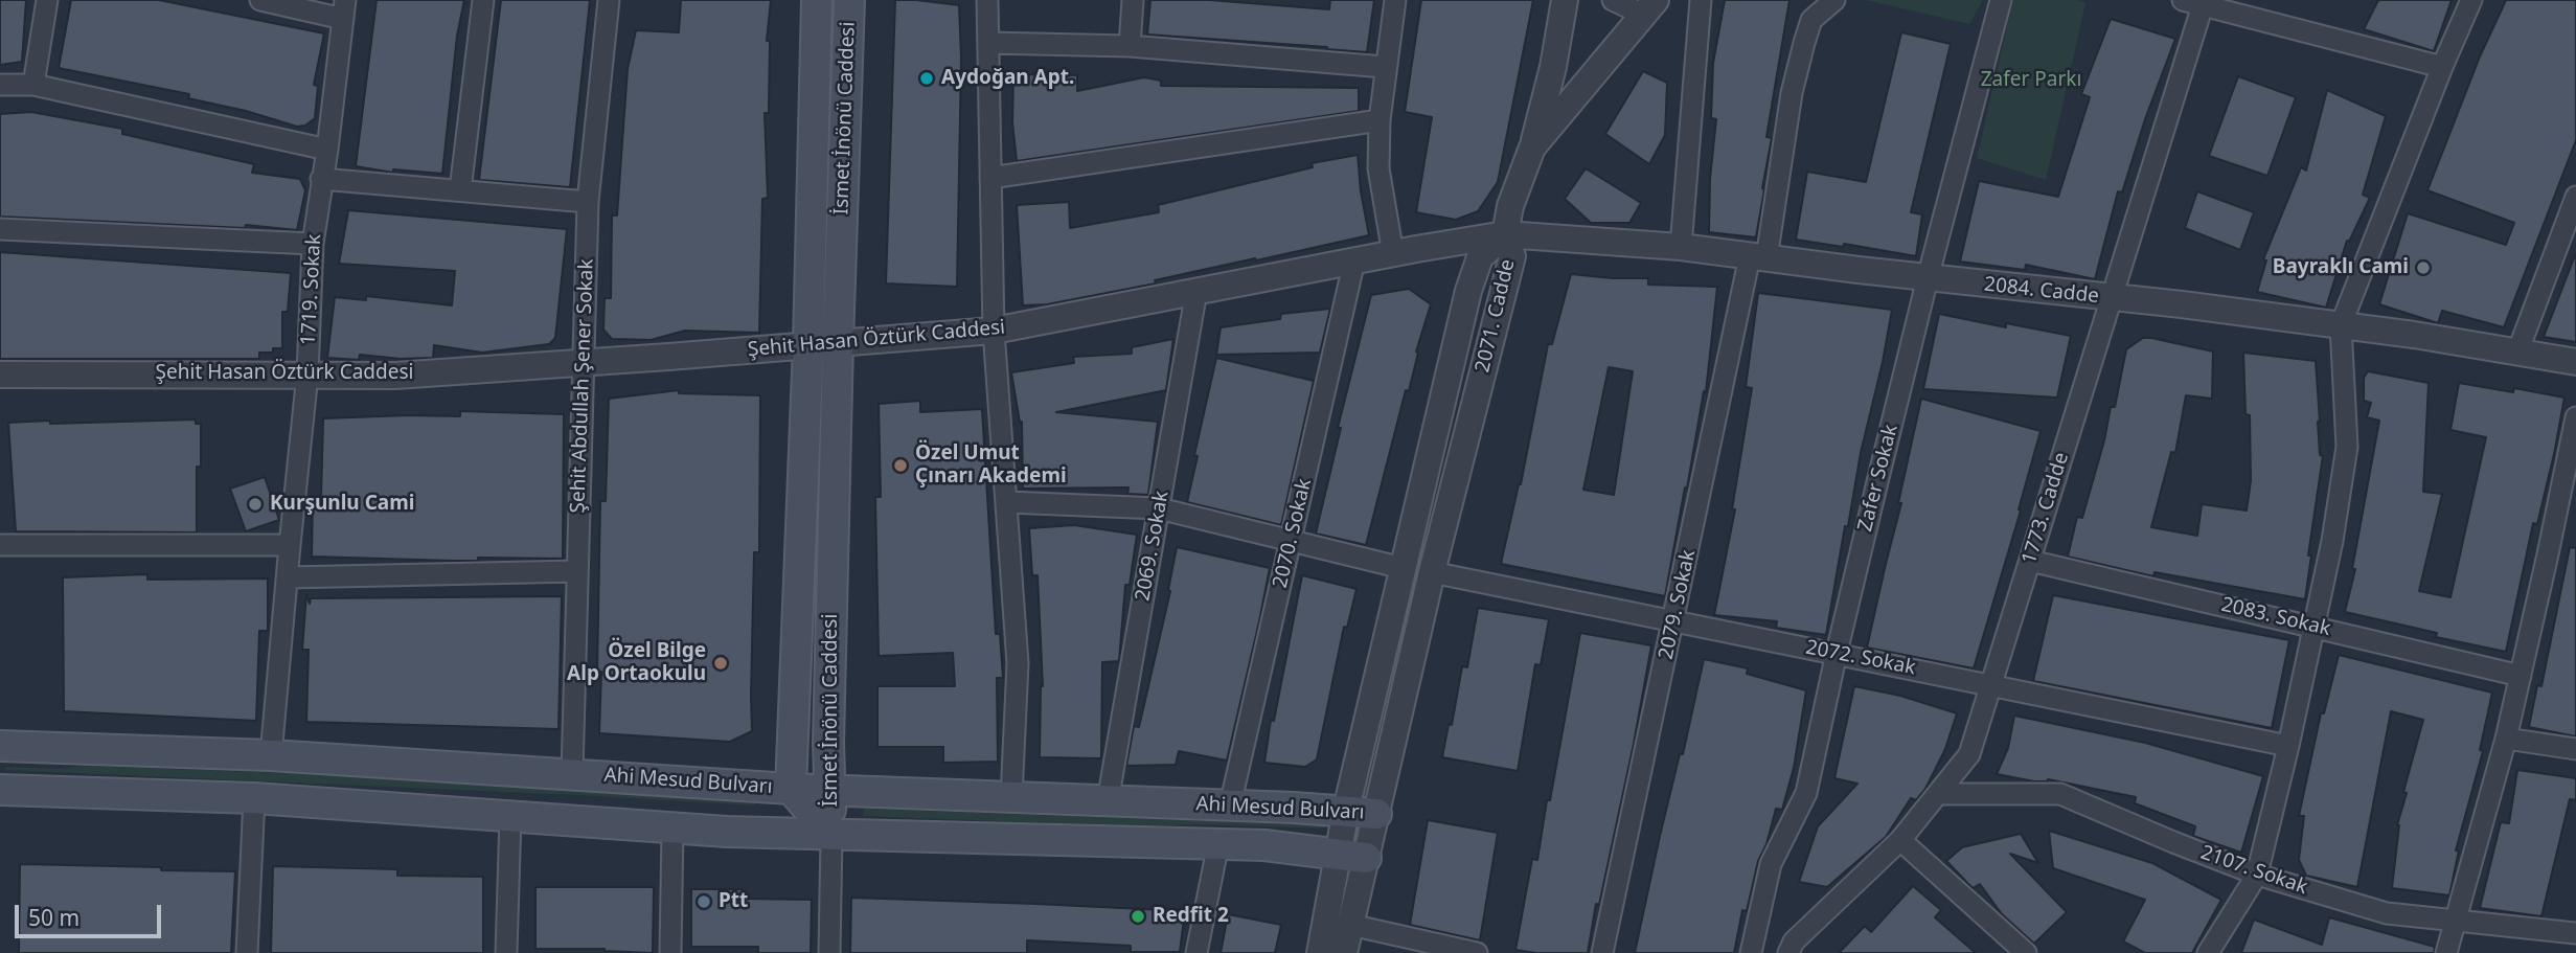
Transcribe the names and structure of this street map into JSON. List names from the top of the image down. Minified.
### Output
{"streets":{"main road":["İsmet İnönü Caddesi","Ahi Mesud Bulvarı"],"street":["1719. Sokak","2084. Cadde","2071. Cadde","Şehit Hasan Öztürk Caddesi","Şehit Abdullah Şener Sokak","Zafer Sokak","1773. Cadde","2070. Sokak","2069. Sokak","2079. Sokak","2083. Sokak","2072. Sokak","2107. Sokak"]},"crossings":[["İsmet İnönü Caddesi","Şehit Hasan Öztürk Caddesi"],["İsmet İnönü Caddesi","Ahi Mesud Bulvarı"],["1719. Sokak","Şehit Hasan Öztürk Caddesi"],["1719. Sokak","Ahi Mesud Bulvarı"],["2084. Cadde","2071. Cadde"],["2084. Cadde","Şehit Hasan Öztürk Caddesi"],["2084. Cadde","Zafer Sokak"],["2084. Cadde","1773. Cadde"],["2084. Cadde","2079. Sokak"],["2071. Cadde","Şehit Hasan Öztürk Caddesi"],["2071. Cadde","2072. Sokak"],["2071. Cadde","Ahi Mesud Bulvarı"],["Şehit Hasan Öztürk Caddesi","Şehit Abdullah Şener Sokak"],["Şehit Hasan Öztürk Caddesi","2070. Sokak"],["Şehit Hasan Öztürk Caddesi","2069. Sokak"],["Şehit Abdullah Şener Sokak","Ahi Mesud Bulvarı"],["Zafer Sokak","2072. Sokak"],["1773. Cadde","2083. Sokak"],["1773. Cadde","2072. Sokak"],["1773. Cadde","2107. Sokak"],["2070. Sokak","Ahi Mesud Bulvarı"],["2069. Sokak","Ahi Mesud Bulvarı"],["2079. Sokak","2072. Sokak"]],"parks":["Zafer Parkı"],"places":["Aydoğan Apt.","Bayraklı Cami","Özel Umut Çınarı Akademi","Kurşunlu Cami","Özel Bilge Alp Ortaokulu","Ptt","Redfit 2"],"scale_bar":"50 m"}
